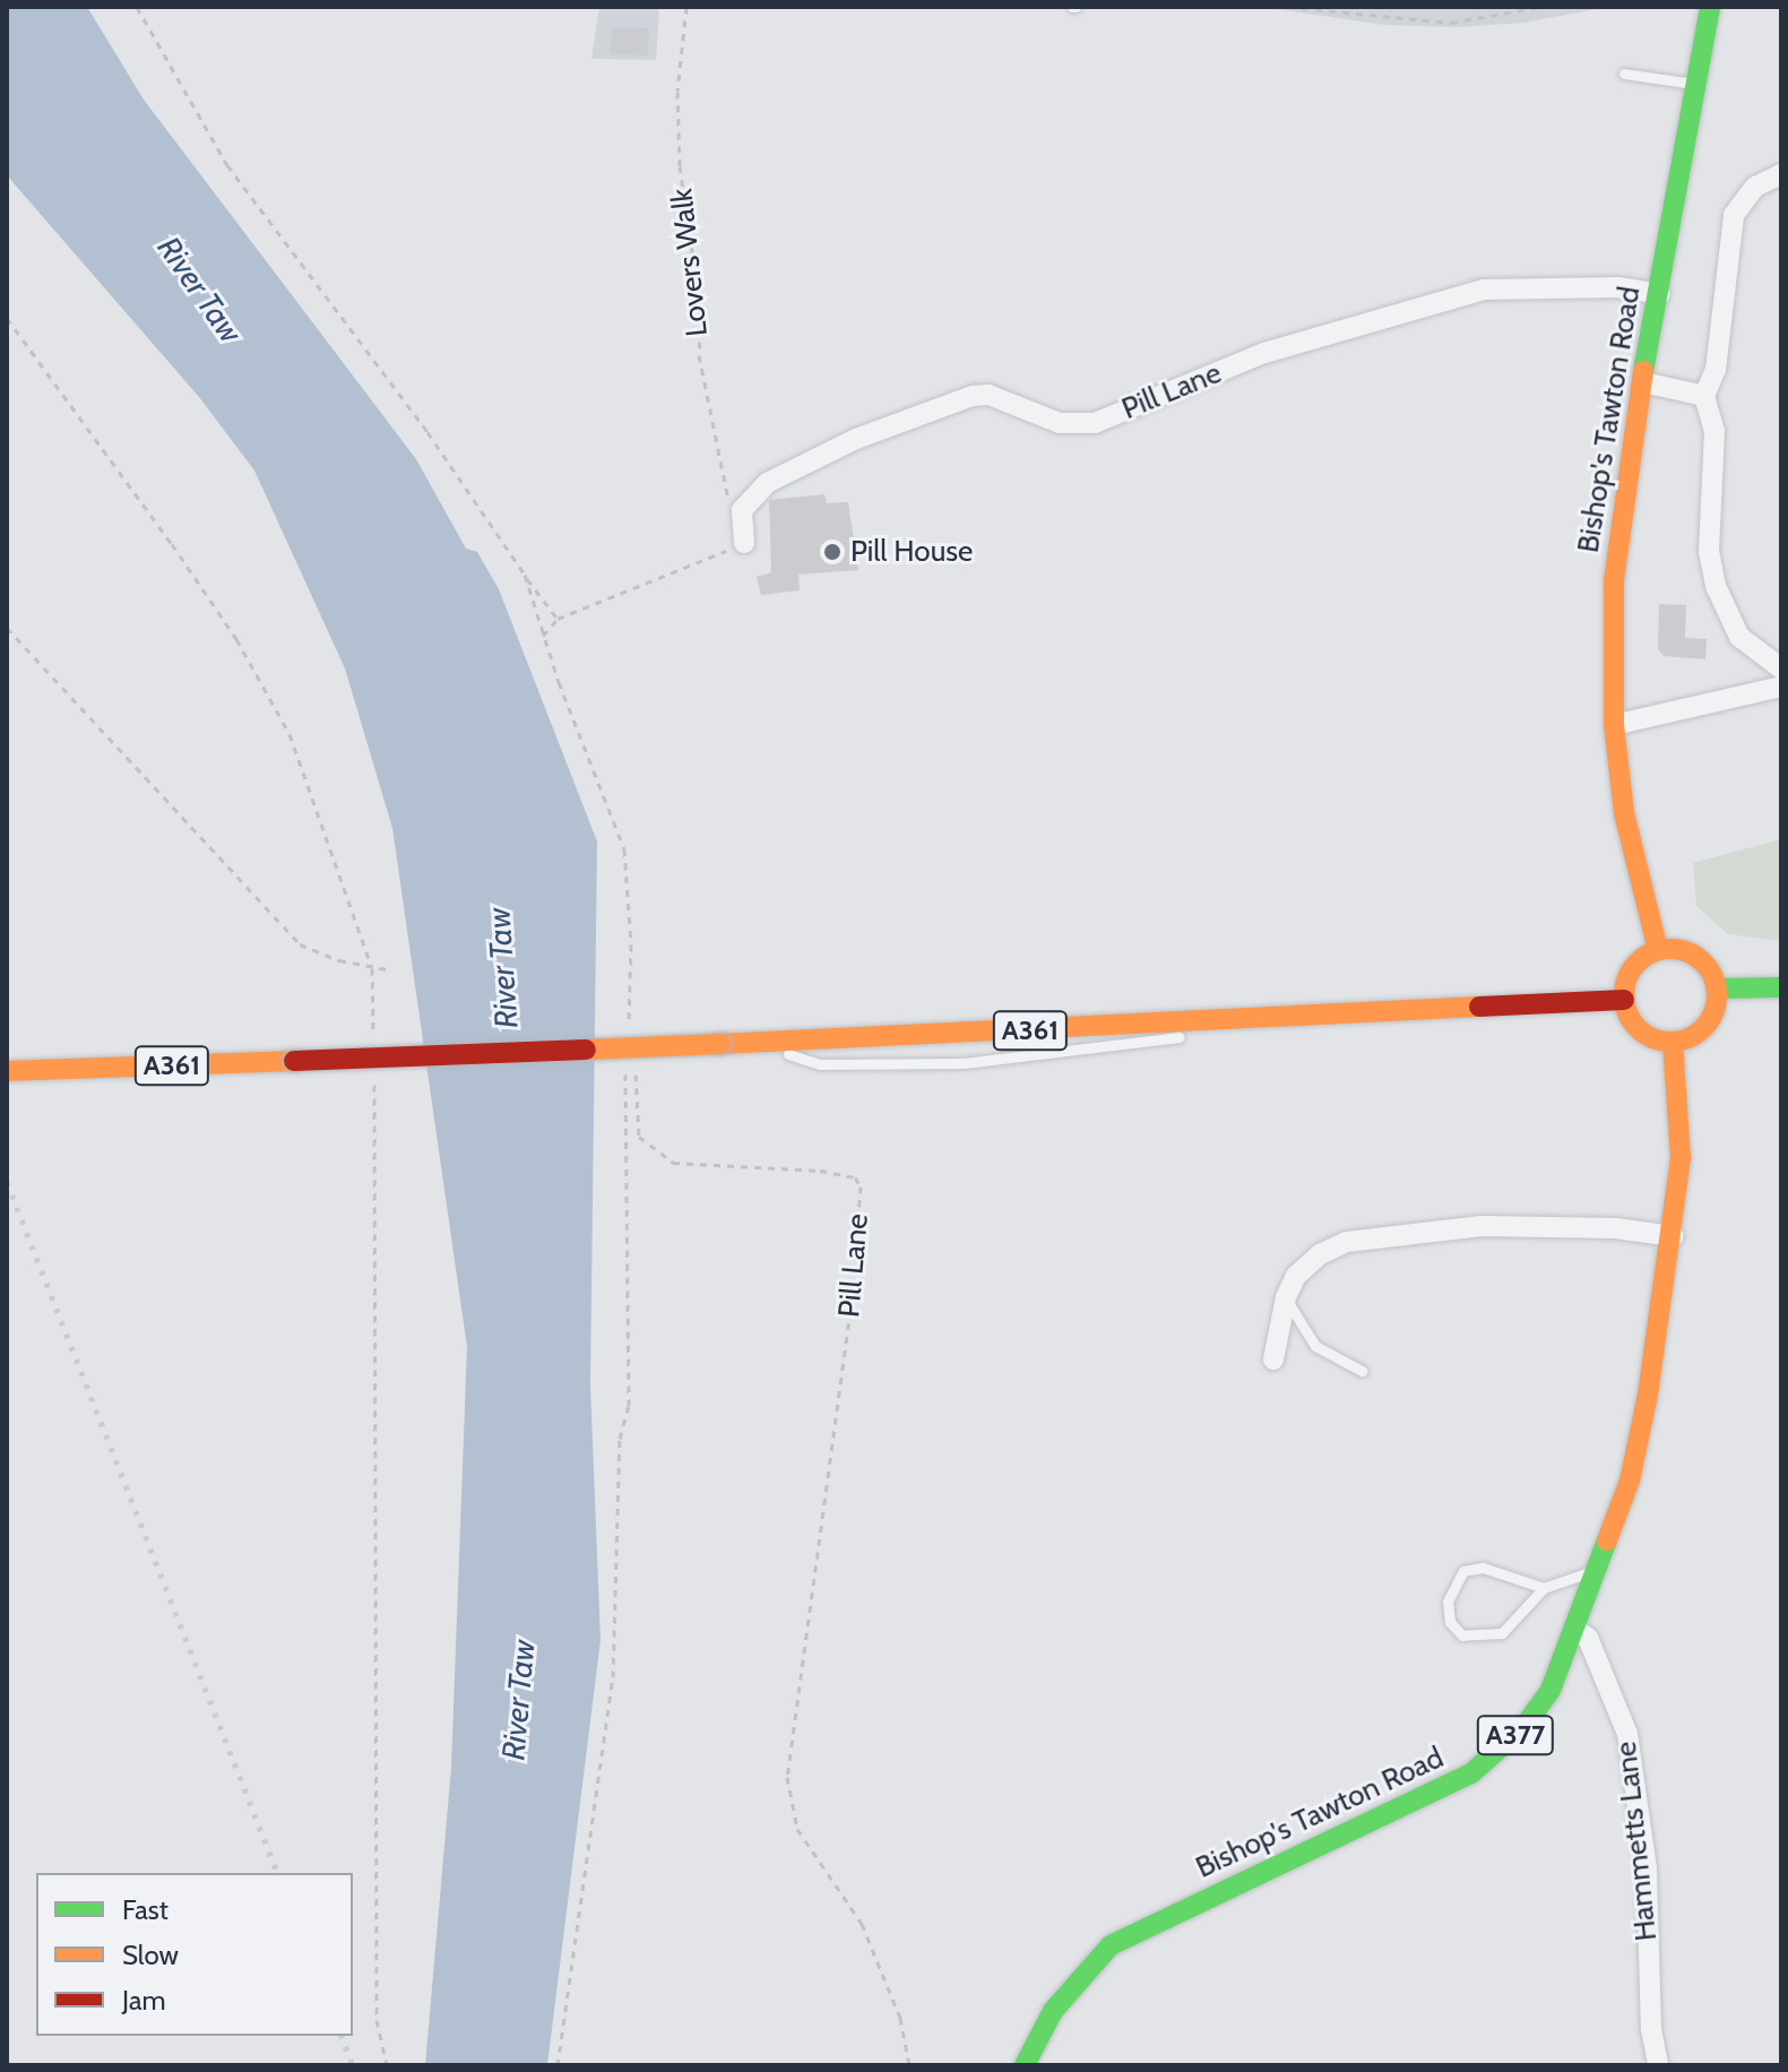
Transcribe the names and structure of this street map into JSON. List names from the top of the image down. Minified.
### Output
{"streets":{"main road":["Bishop's Tawton Road","A361","A377"],"street":["Pill Lane","Hammetts Lane"],"path":["Lovers Walk"]},"crossings":[["Lovers Walk","Pill Lane"],["Pill Lane","Bishop's Tawton Road"],["Bishop's Tawton Road","A361"],["Bishop's Tawton Road","Hammetts Lane"]],"water":["River Taw"],"places":["Pill House"],"legend":["Fast","Slow","Jam"]}
